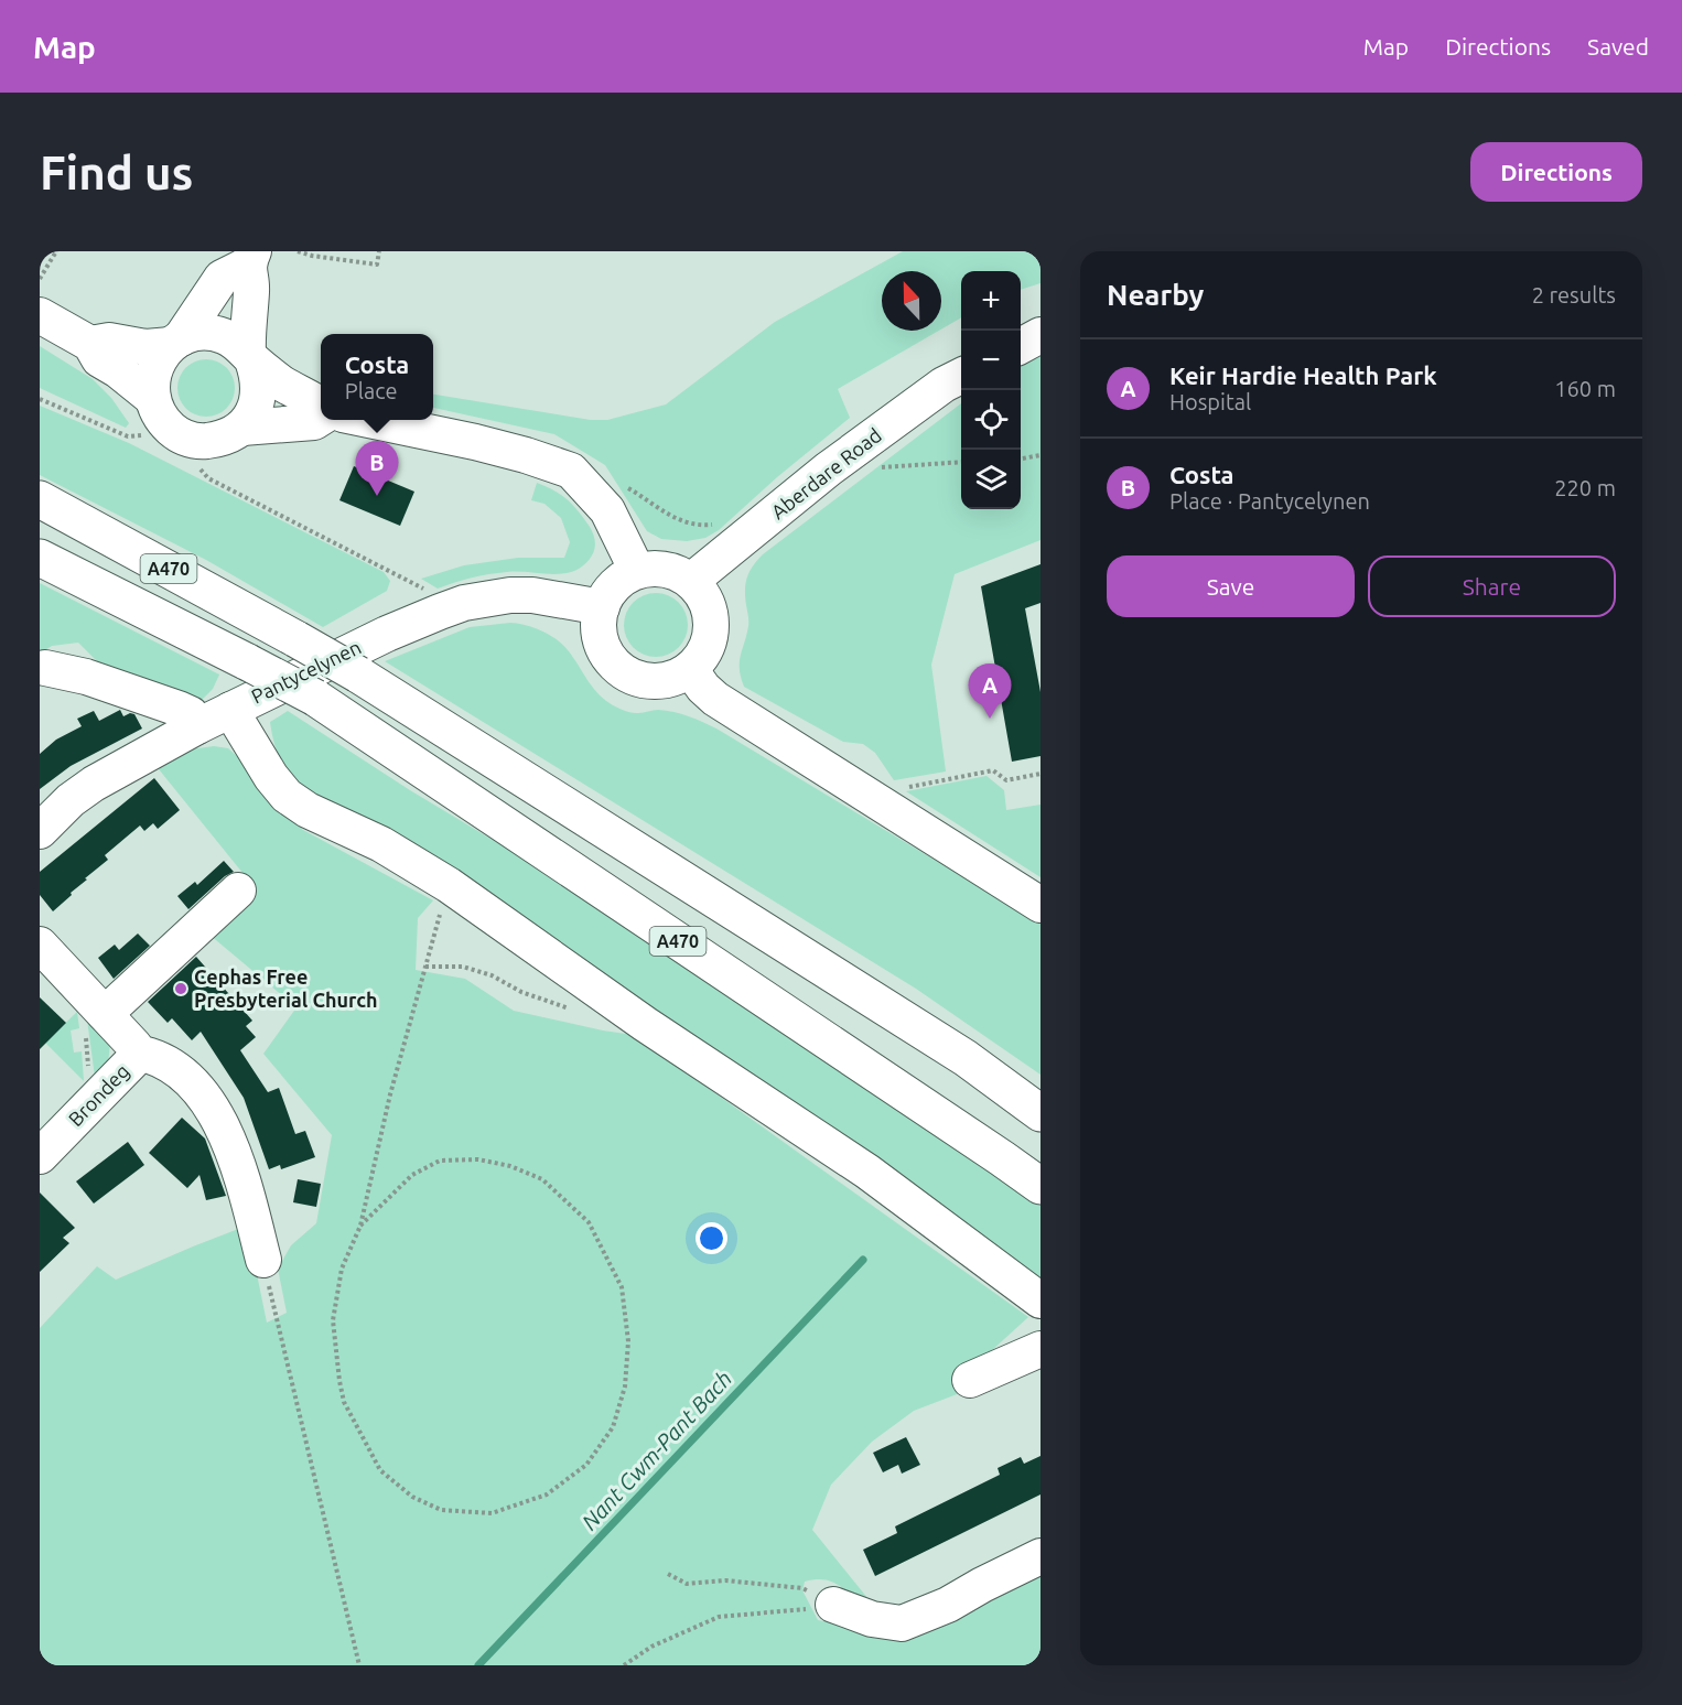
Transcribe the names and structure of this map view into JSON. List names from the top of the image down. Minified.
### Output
{"streets":{"highway":["A470"],"street":["Aberdare Road","Pantycelynen","Brondeg"]},"crossings":[["Aberdare Road","Pantycelynen"]],"water":["Nant Cwm-Pant Bach"],"places":["Cephas Free Presbyterial Church"],"north":"top","page":{"header":"Map","nav":["Map","Directions","Saved"],"buttons":["Directions",["Save","Share"]],"title":"Find us","heading":["Nearby","2 results"],"map_buttons":["+","−"],"popup":["Costa","Place"],"list":[{"mark":"A","name":"Keir Hardie Health Park","note":"Hospital","value":"160 m"},{"mark":"B","name":"Costa","note":"Place · Pantycelynen","value":"220 m"}],"pins":["B","A"]}}
